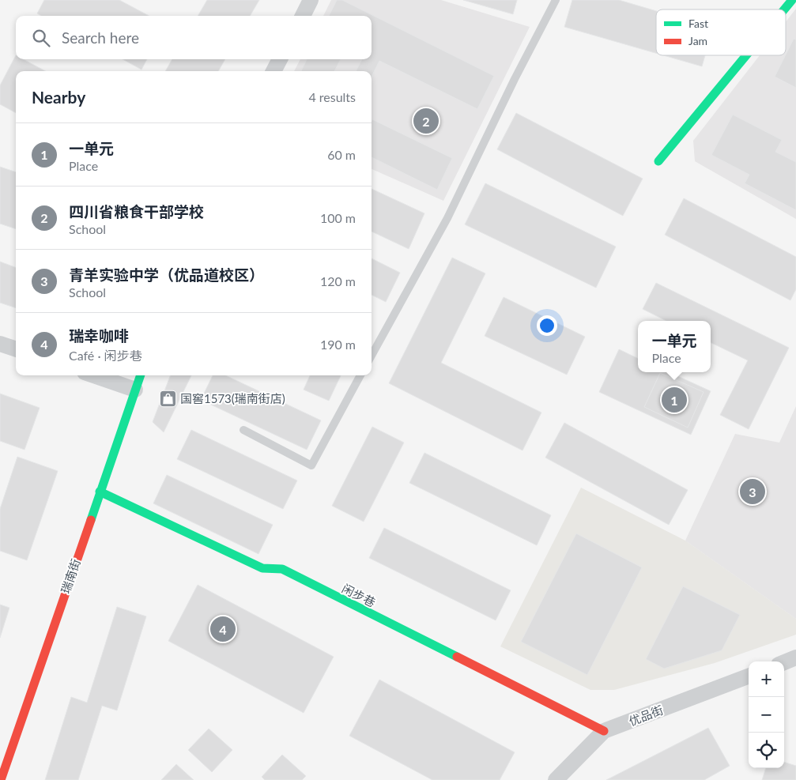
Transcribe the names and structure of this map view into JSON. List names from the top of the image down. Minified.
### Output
{"streets":{"street":["瑞南街","闲步巷","优品街"]},"crossings":[["瑞南街","闲步巷"],["闲步巷","优品街"]],"places":{"shop":["国窖1573(瑞南街店)"]},"legend":["Fast","Jam"],"page":{"search":"Search here","heading":["Nearby","4 results"],"pins":["2","1","3","4"],"list":[{"mark":"1","name":"一单元","note":"Place","value":"60 m"},{"mark":"2","name":"四川省粮食干部学校","note":"School","value":"100 m"},{"mark":"3","name":"青羊实验中学（优品道校区）","note":"School","value":"120 m"},{"mark":"4","name":"瑞幸咖啡","note":"Café · 闲步巷","value":"190 m"}],"popup":["一单元","Place"],"map_buttons":["+","−"]}}
